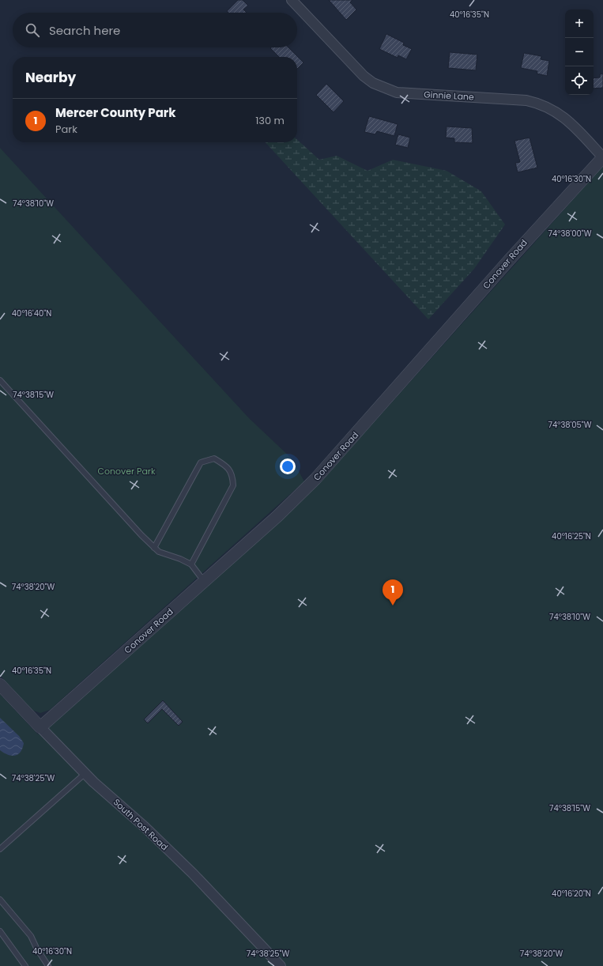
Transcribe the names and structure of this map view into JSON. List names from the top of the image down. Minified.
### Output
{"streets":{"street":["Ginnie Lane","Conover Road","South Post Road"]},"crossings":[["Ginnie Lane","Conover Road"],["Conover Road","South Post Road"]],"parks":["Conover Park"],"page":{"map_buttons":["+","−"],"search":"Search here","heading":"Nearby","list":[{"mark":"1","name":"Mercer County Park","note":"Park","value":"130 m"}],"pins":"1"},"coordinates":["40°16'35\"N","40°16'30\"N","74°38'10\"W","74°38'00\"W","40°16'40\"N","74°38'15\"W","74°38'05\"W","40°16'25\"N","74°38'20\"W","74°38'25\"W","40°16'20\"N"]}
